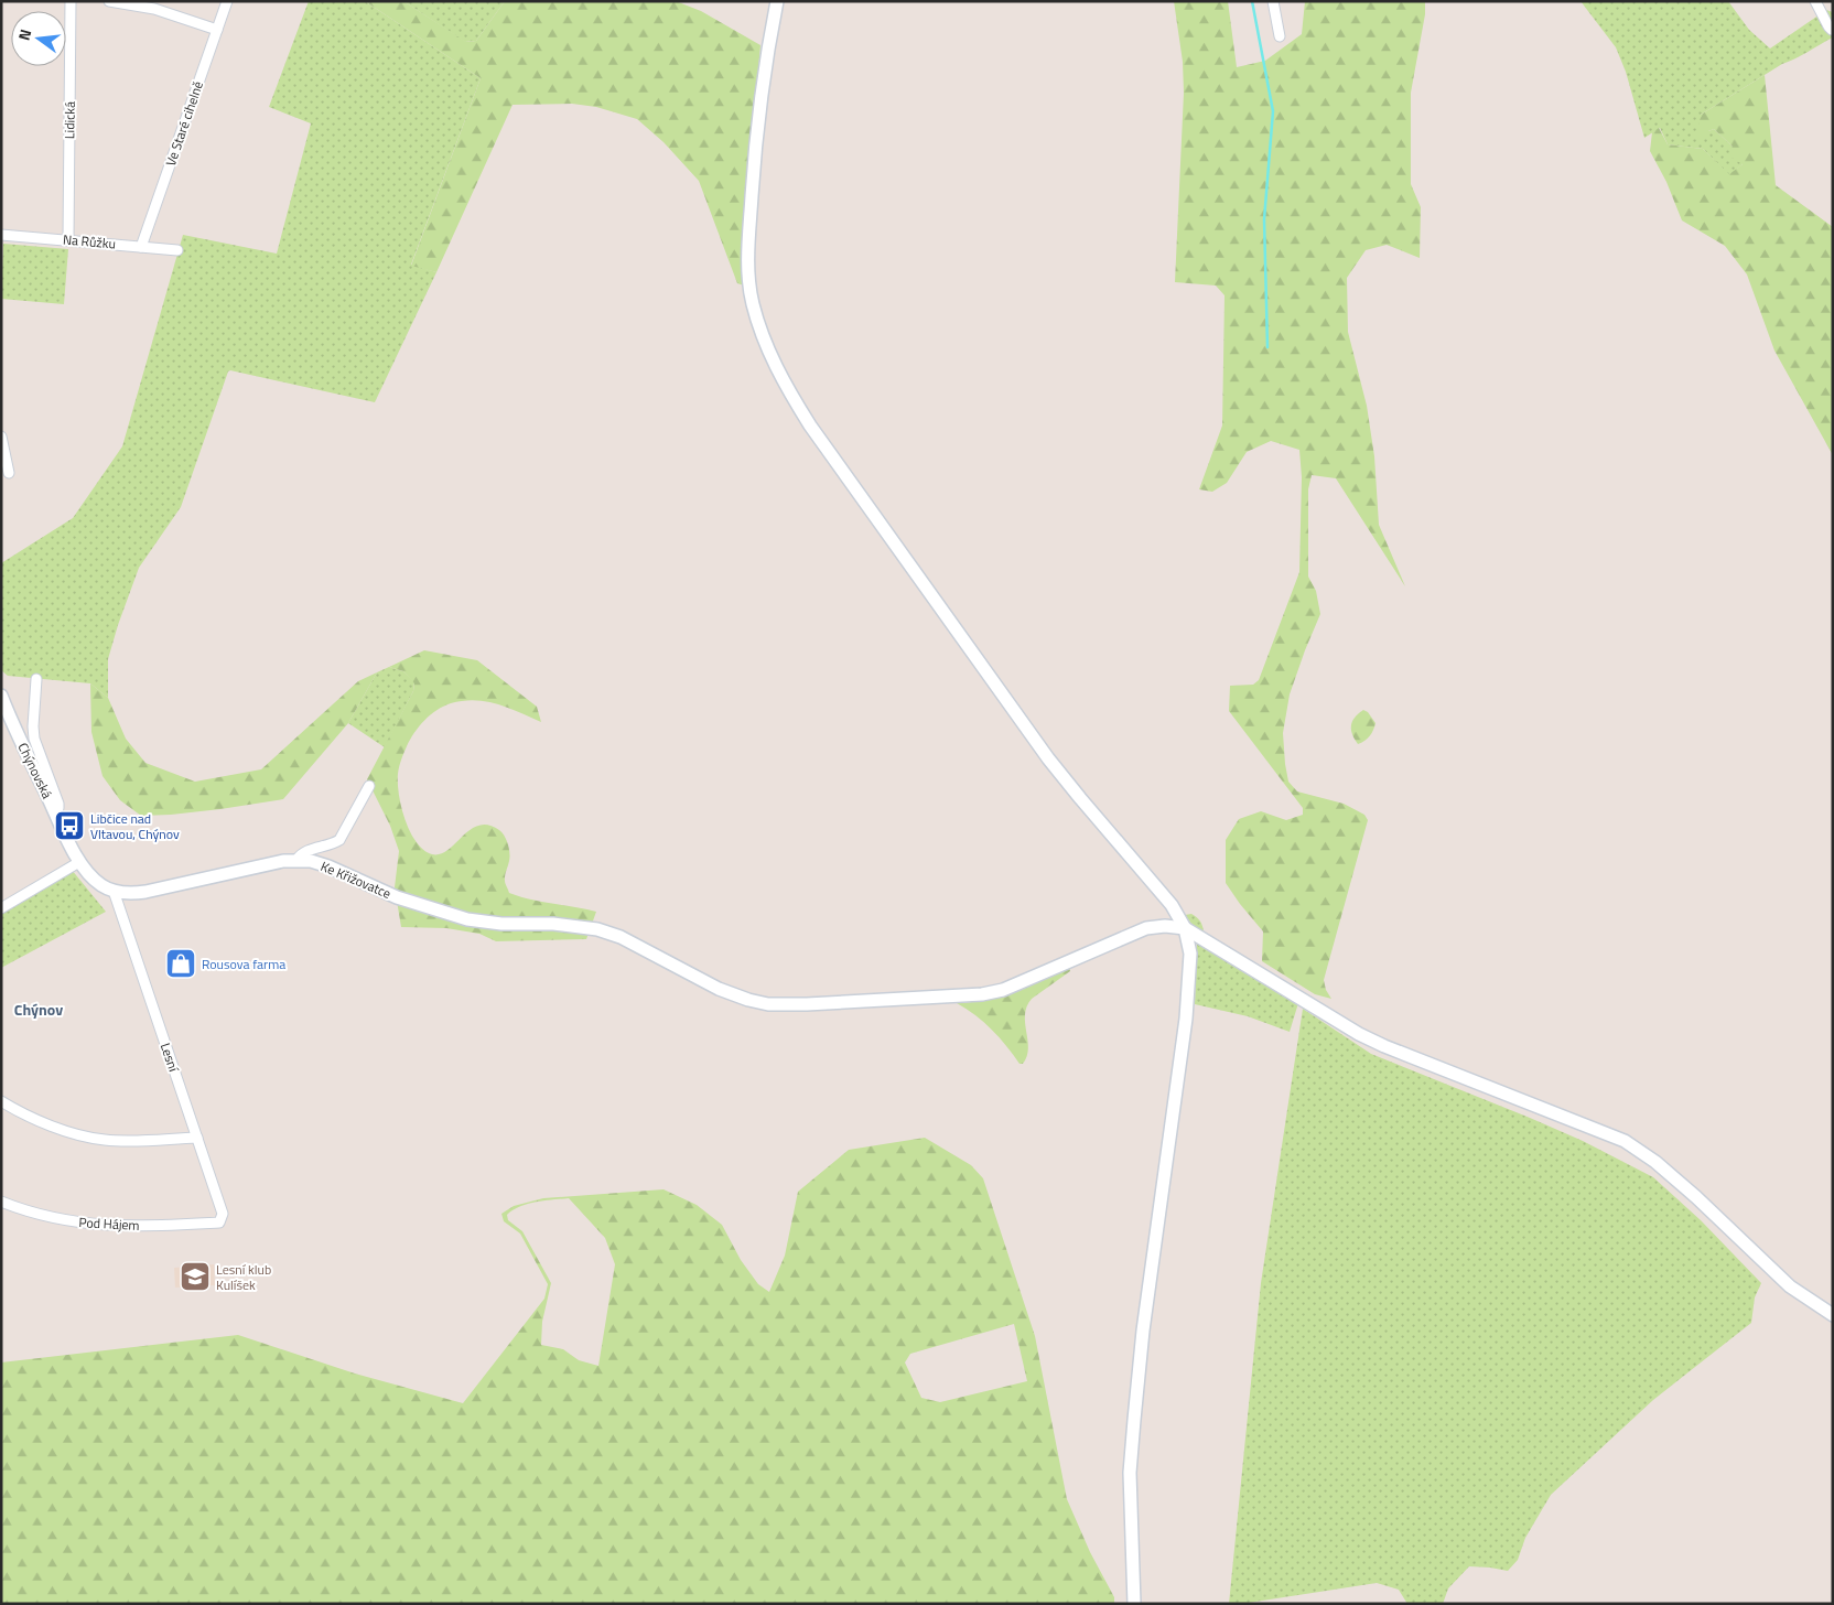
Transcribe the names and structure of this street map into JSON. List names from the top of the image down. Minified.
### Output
{"streets":{"street":["Lidická","Ve Staré cihelně","Na Růžku","Chýnovská","Ke Křižovatce","Lesní","Pod Hájem"]},"crossings":[["Lidická","Na Růžku"],["Ve Staré cihelně","Na Růžku"],["Chýnovská","Ke Křižovatce"],["Chýnovská","Lesní"],["Ke Křižovatce","Lesní"],["Lesní","Pod Hájem"]],"districts":["Chýnov"],"places":{"bus stop":["Libčice nad Vltavou, Chýnov"],"shop":["Rousova farma"],"school or university":["Lesní klub Kulíšek"]},"north":"left"}
